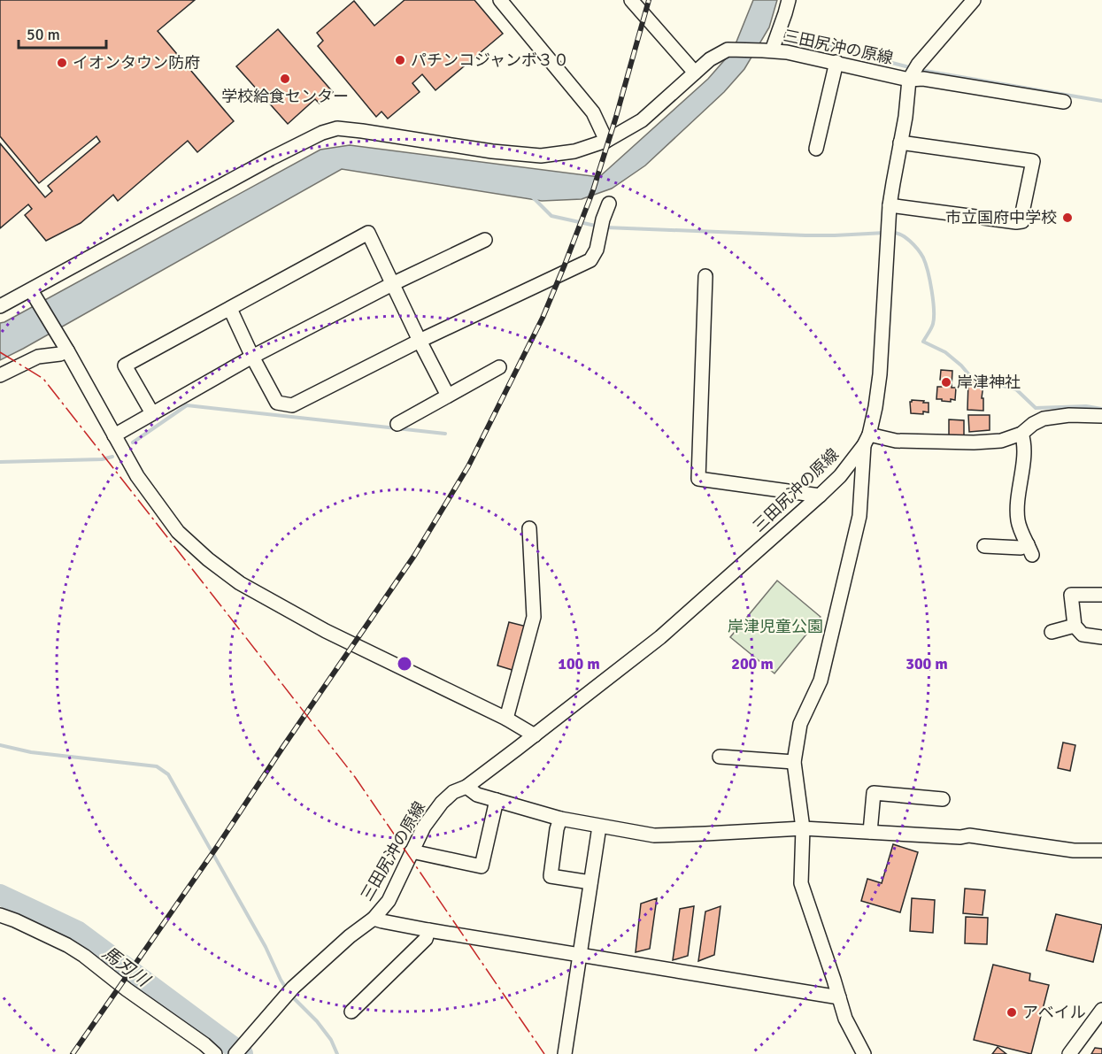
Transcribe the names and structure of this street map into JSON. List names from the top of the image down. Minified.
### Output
{"streets":{"street":["三田尻沖の原線"]},"water":["馬刃川"],"parks":["岸津児童公園"],"places":["パチンコジャンボ３０","イオンタウン防府","学校給食センター","市立国府中学校","岸津神社","アベイル"],"scale_bar":"50 m","rings":["100 m","200 m","300 m"]}
